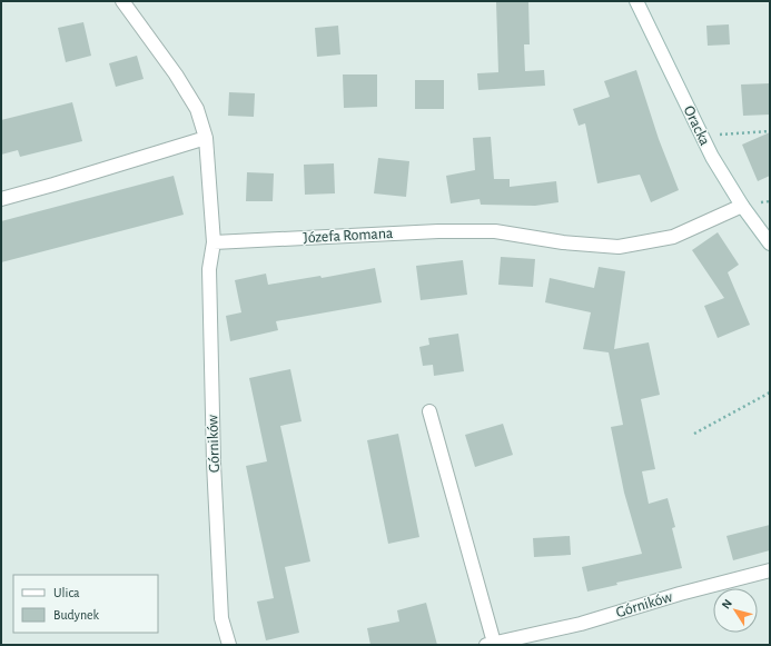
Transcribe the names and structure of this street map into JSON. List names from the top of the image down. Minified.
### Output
{"streets":{"street":["Oracka","Józefa Romana","Górników"]},"crossings":[["Oracka","Józefa Romana"],["Józefa Romana","Górników"]],"legend":["Ulica","Budynek"],"north":"top left"}
